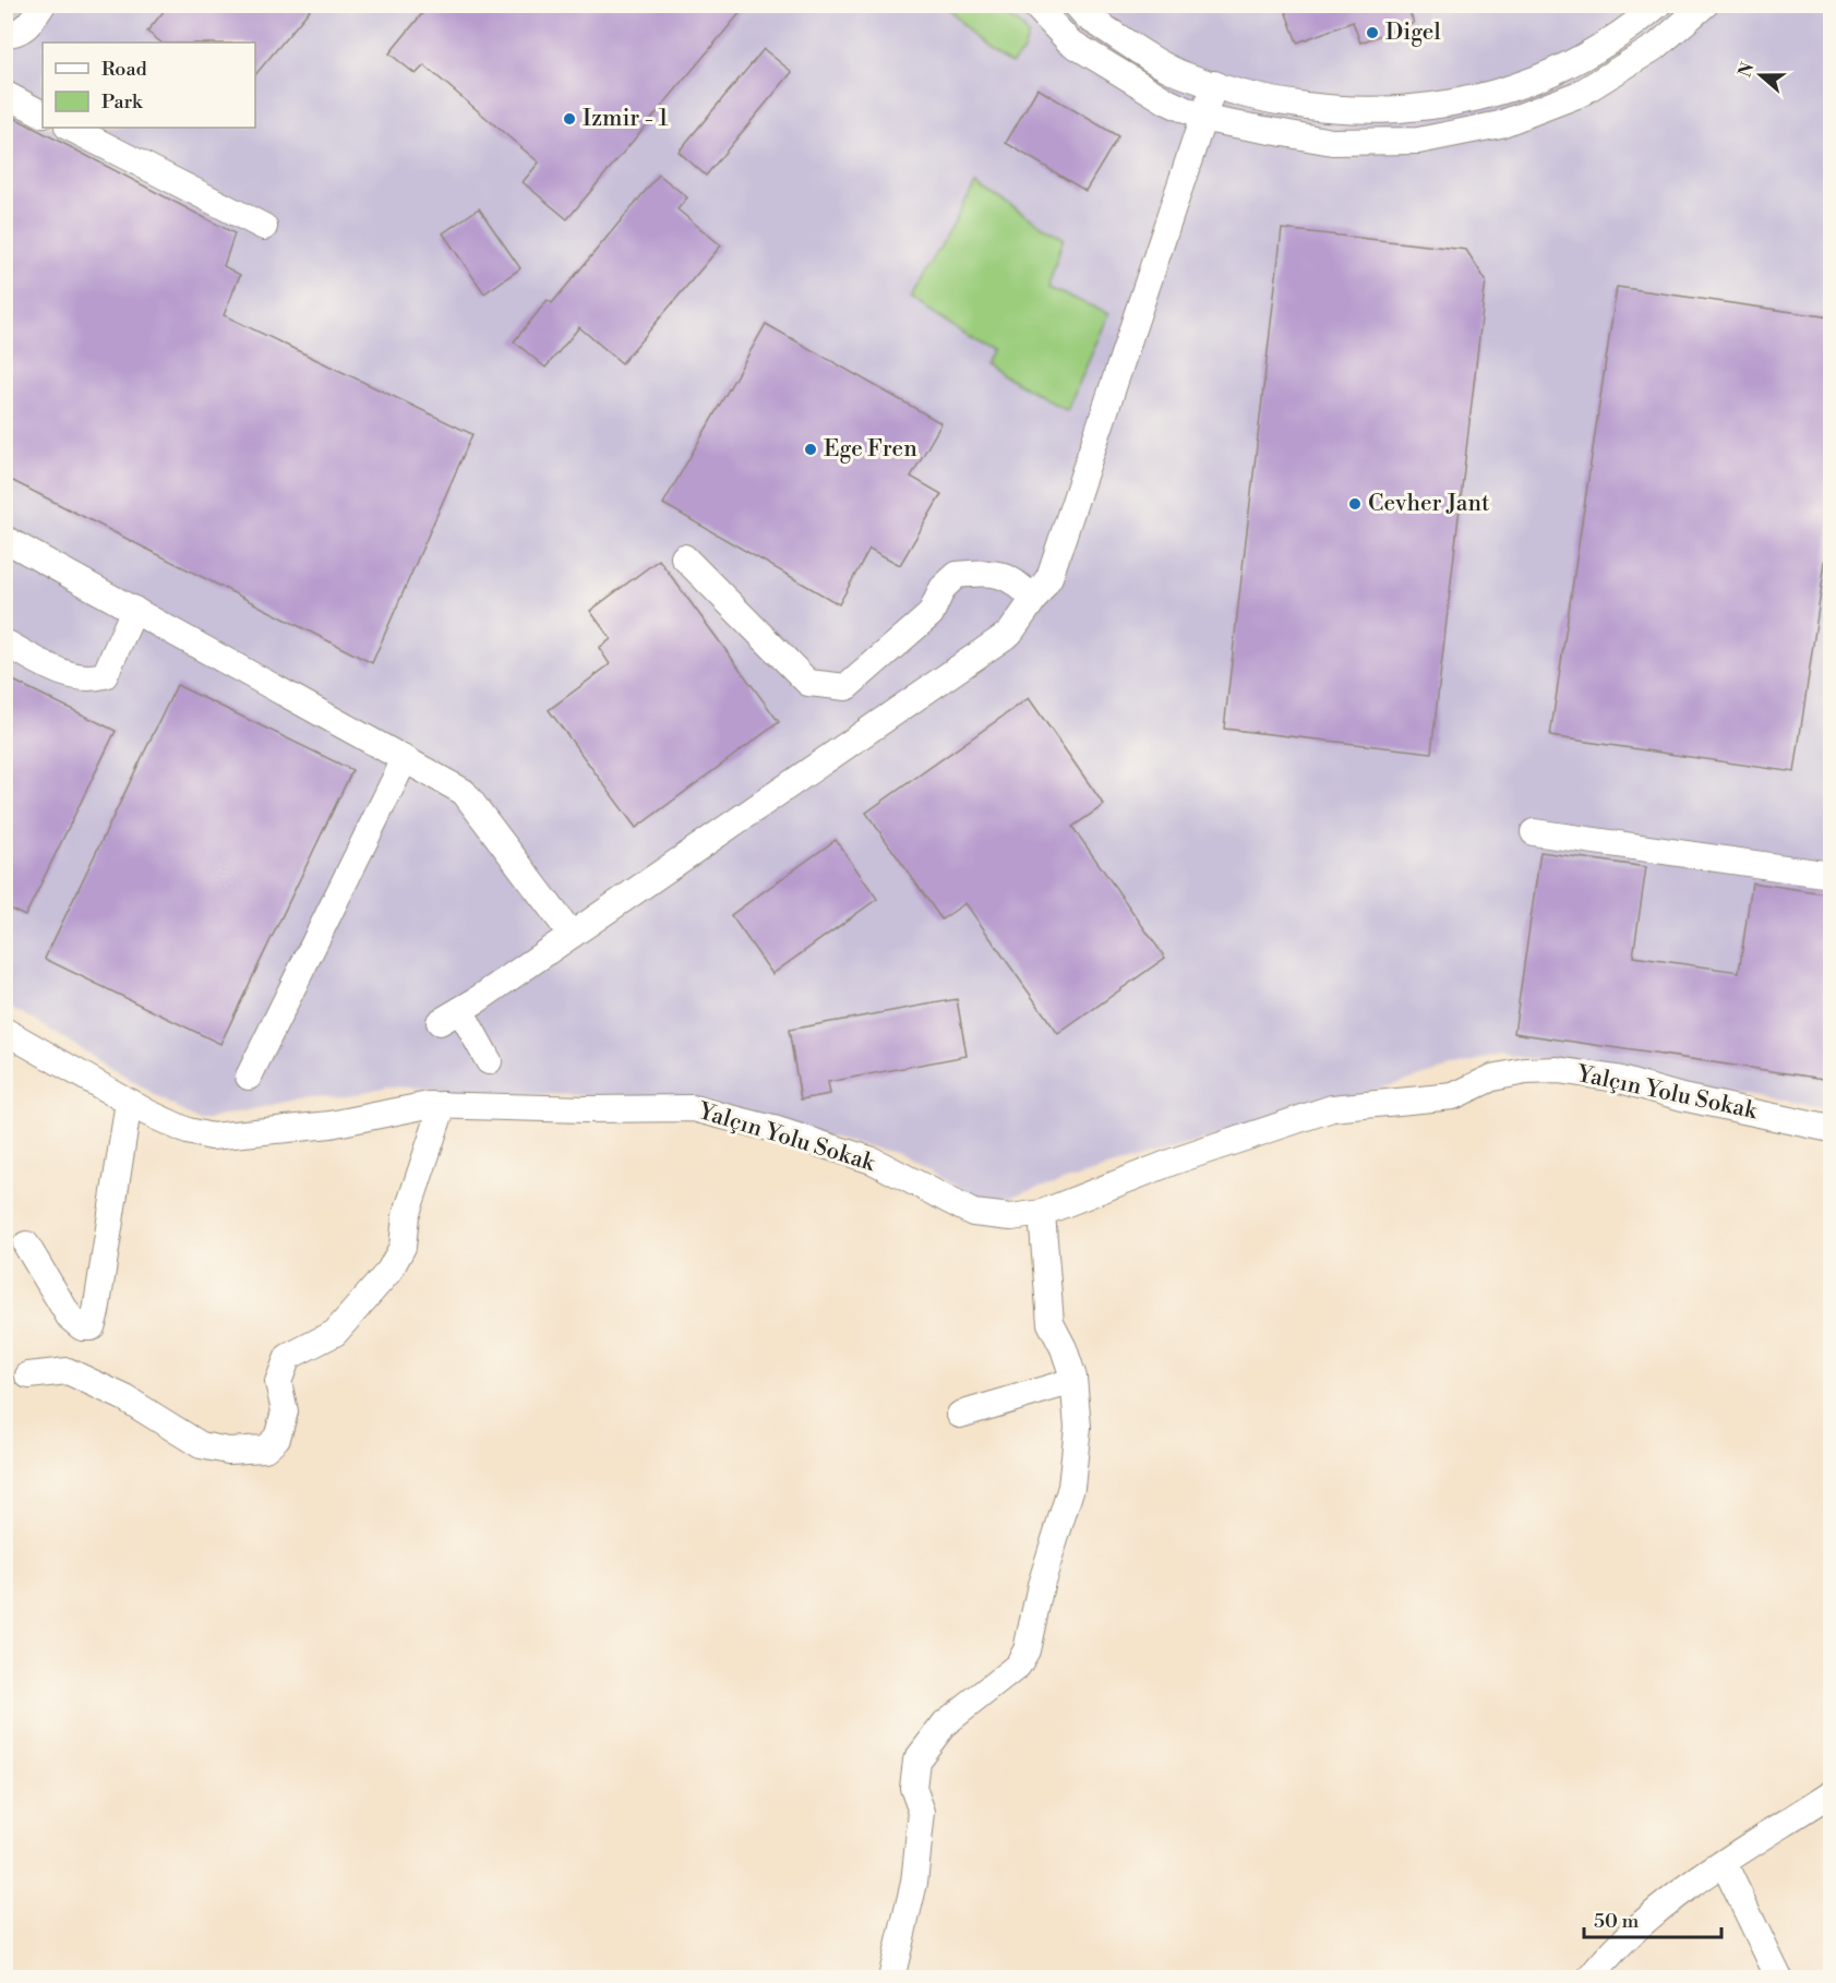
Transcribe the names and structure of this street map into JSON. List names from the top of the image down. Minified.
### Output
{"streets":{"street":["Yalçın Yolu Sokak"]},"places":["Digel","Izmir - 1","Ege Fren","Cevher Jant"],"legend":["Road","Park"],"scale_bar":"50 m","north":"left"}
